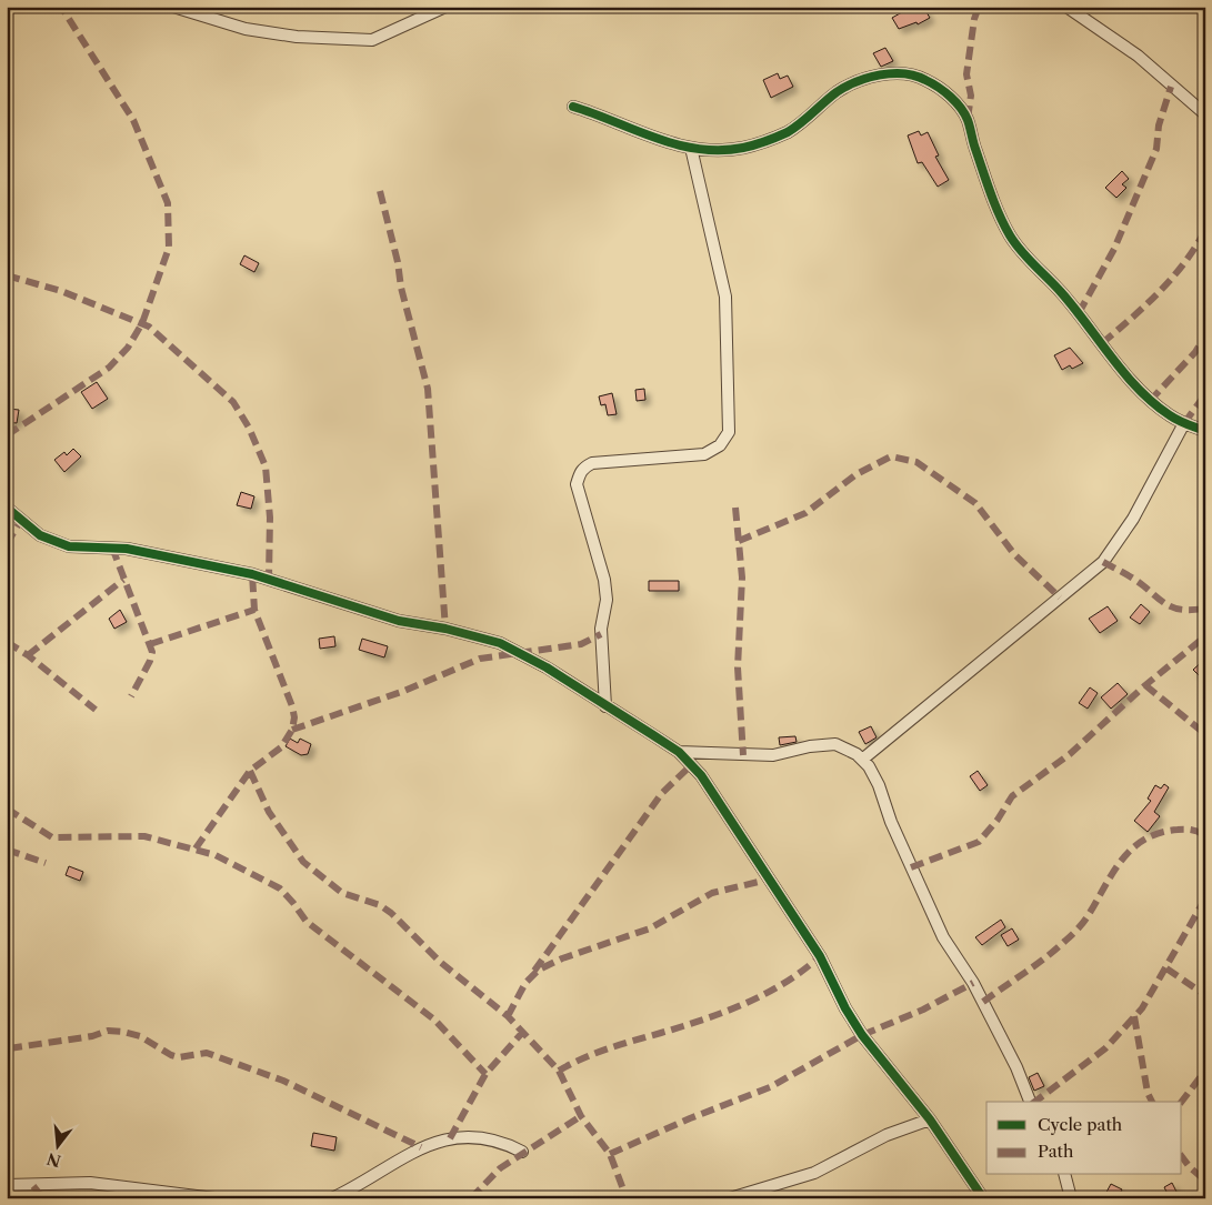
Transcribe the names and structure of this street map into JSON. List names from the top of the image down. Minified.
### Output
{"legend":["Cycle path","Path"],"north":"bottom"}
